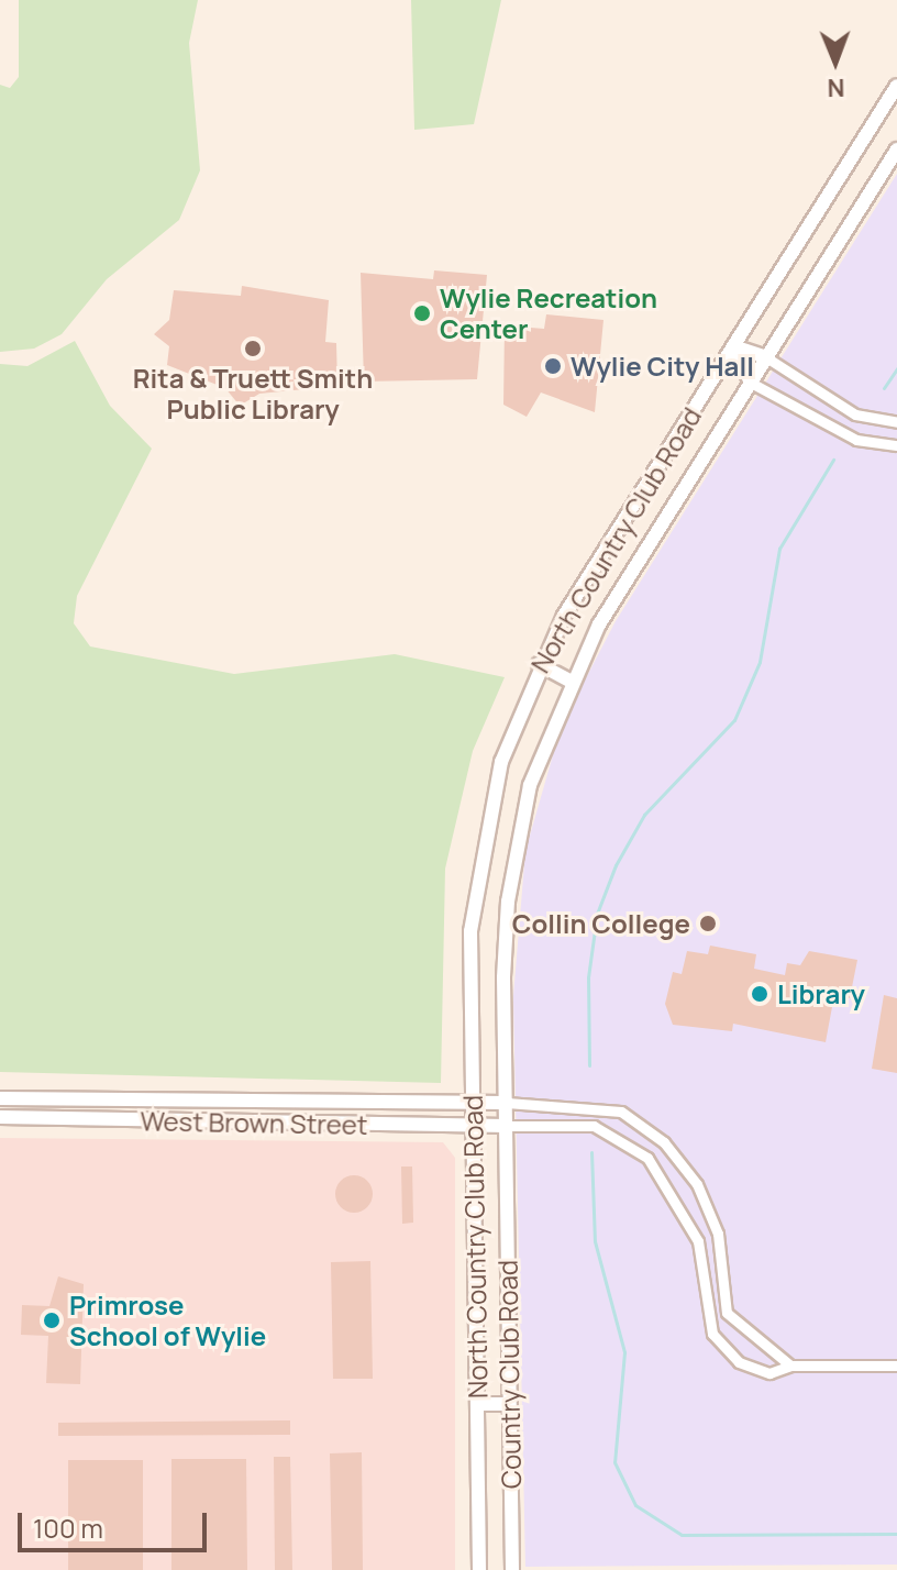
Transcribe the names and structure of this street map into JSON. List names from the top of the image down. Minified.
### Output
{"streets":{"main road":["North Country Club Road","West Brown Street","Country Club Road"]},"crossings":[["North Country Club Road","West Brown Street"],["North Country Club Road","Country Club Road"],["West Brown Street","Country Club Road"]],"places":["Wylie Recreation Center","Rita & Truett Smith Public Library","Wylie City Hall","Collin College","Library","Primrose School of Wylie"],"scale_bar":"100 m","north":"bottom"}
